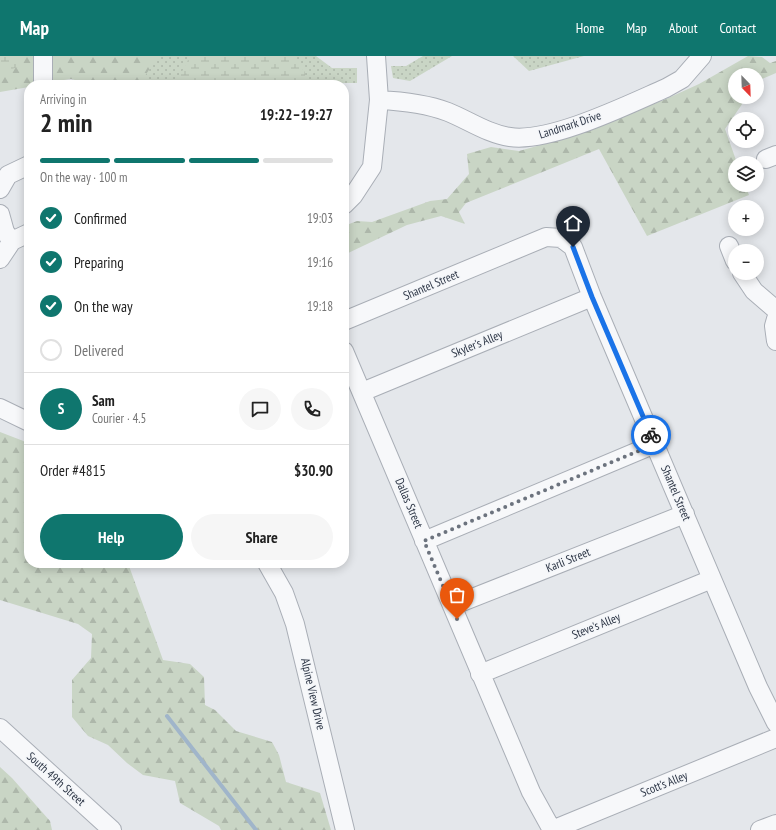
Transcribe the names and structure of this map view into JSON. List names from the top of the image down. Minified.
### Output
{"streets":{"street":["Landmark Drive","Shantel Street","Skyler's Alley","Dallas Street","Karli Street","Steve's Alley","Alpine View Drive","South 49th Street","Scott's Alley"]},"crossings":[["Shantel Street","Skyler's Alley"],["Shantel Street","Karli Street"],["Shantel Street","Steve's Alley"],["Skyler's Alley","Dallas Street"],["Dallas Street","Karli Street"],["Dallas Street","Steve's Alley"],["Dallas Street","Scott's Alley"]],"north":"bottom right","page":{"header":"Map","nav":["Home","Map","About","Contact"],"map_buttons":["+","−"],"heading":["2 min","Arriving in","19:22–19:27"],"panel":["Sam","Courier · 4.5","Order #4815","$30.90"],"bar":"On the way · 100 m","list":[["Confirmed","19:03"],["Preparing","19:16"],["On the way","19:18"],"Delivered"],"round":"S","buttons":["Help","Share"]}}
